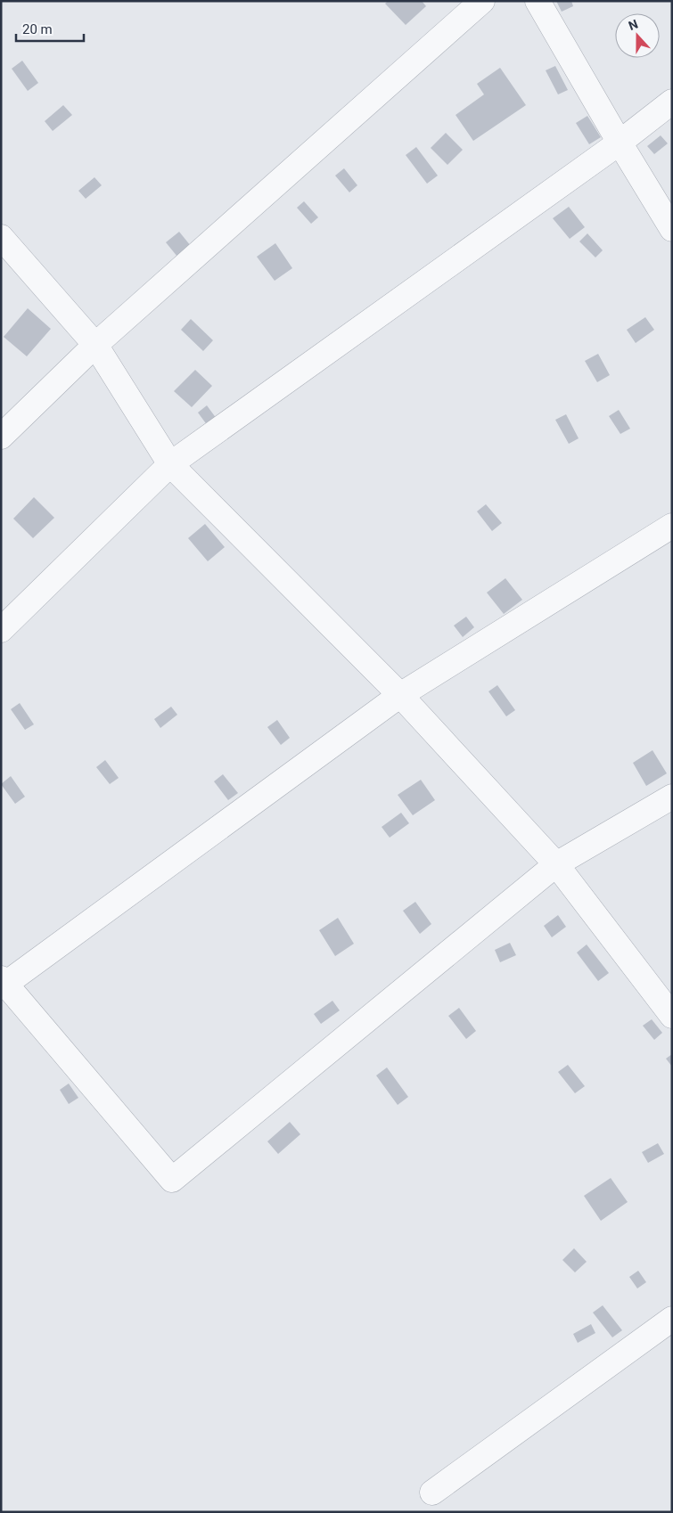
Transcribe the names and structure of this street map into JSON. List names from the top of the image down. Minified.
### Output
{"scale_bar":"20 m","north":"top"}
